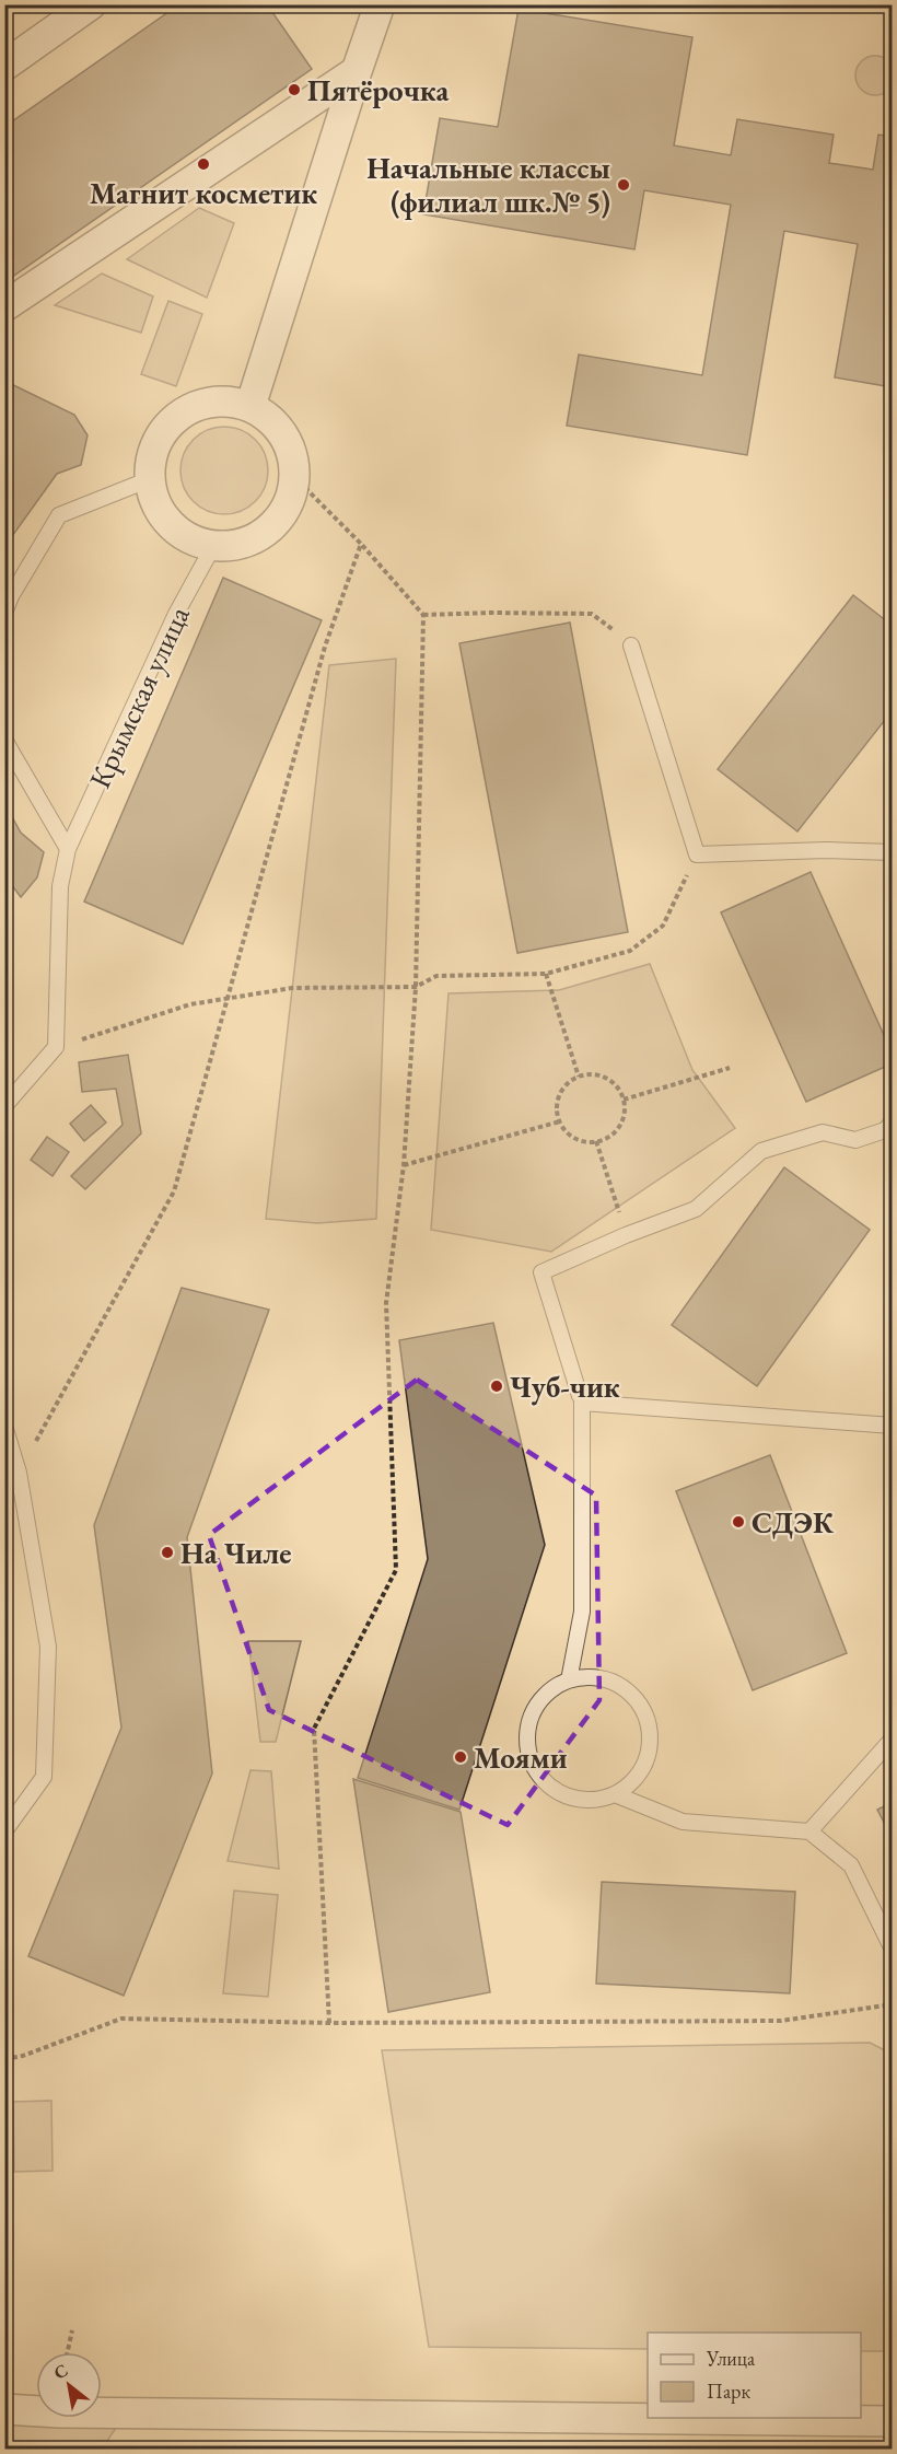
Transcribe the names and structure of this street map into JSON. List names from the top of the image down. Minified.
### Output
{"streets":{"lane":["Крымская улица"]},"places":["Пятёрочка","Магнит косметик","Начальные классы (филиал шк.№ 5)","Чуб-чик","СДЭК","На Чиле","Моями"],"legend":["Улица","Парк"],"north":"top left"}
